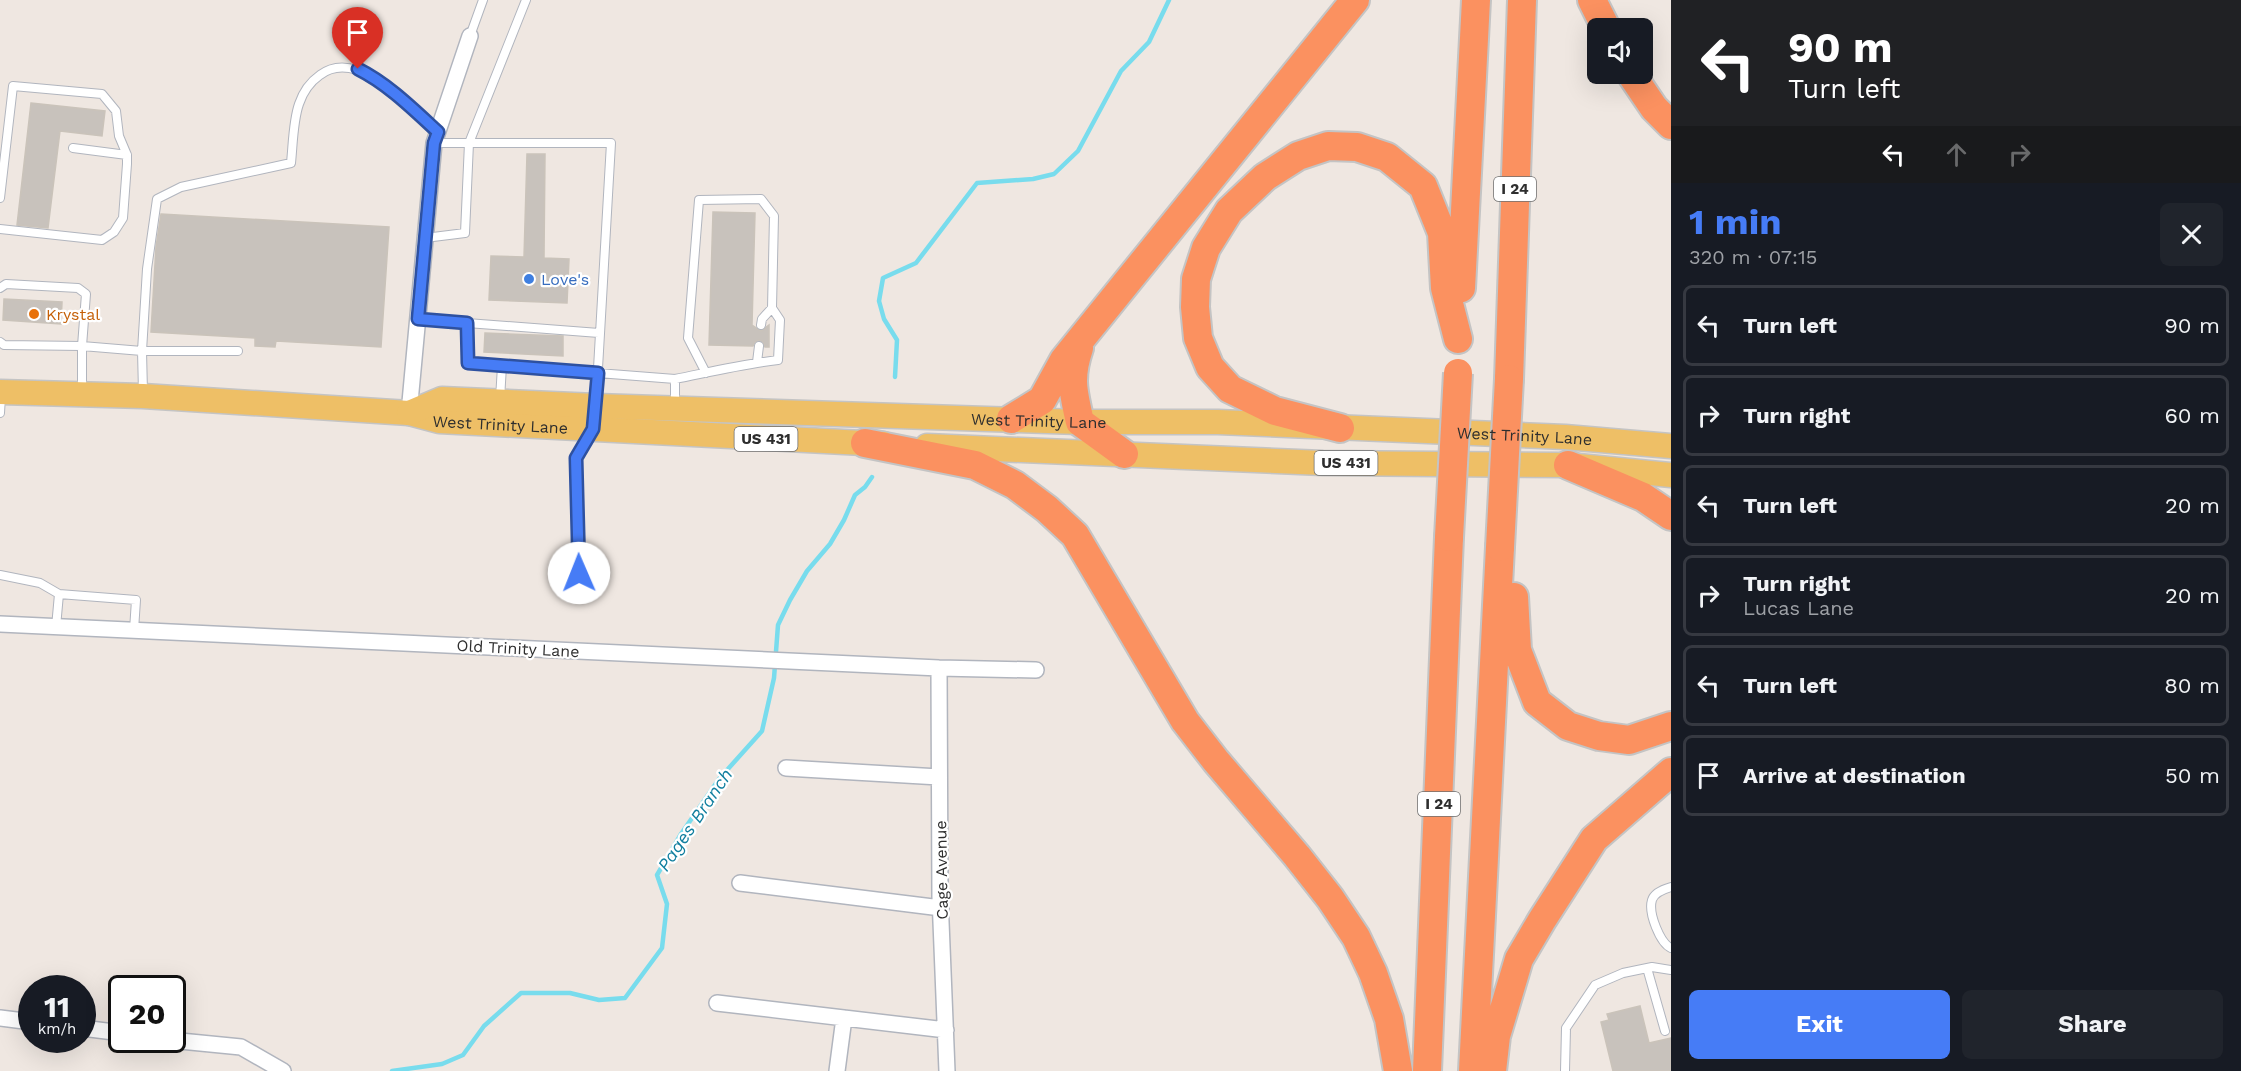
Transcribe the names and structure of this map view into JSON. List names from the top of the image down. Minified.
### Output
{"streets":{"highway":["I 24"],"main road":["West Trinity Lane","US 431"],"street":["Old Trinity Lane","Cage Avenue"]},"crossings":[["Old Trinity Lane","Cage Avenue"]],"water":["Pages Branch"],"places":["Love's","Krystal"],"page":{"turn":["90 m","Turn left"],"heading":["1 min","320 m · 07:15"],"list":[{"name":"Turn left","value":"90 m"},{"name":"Turn right","value":"60 m"},{"name":"Turn left","value":"20 m"},{"name":"Turn right","note":"Lucas Lane","value":"20 m"},{"name":"Turn left","value":"80 m"},{"name":"Arrive at destination","value":"50 m"}],"speed":"11 km/h","limit":"20","buttons":["Exit","Share"]}}
